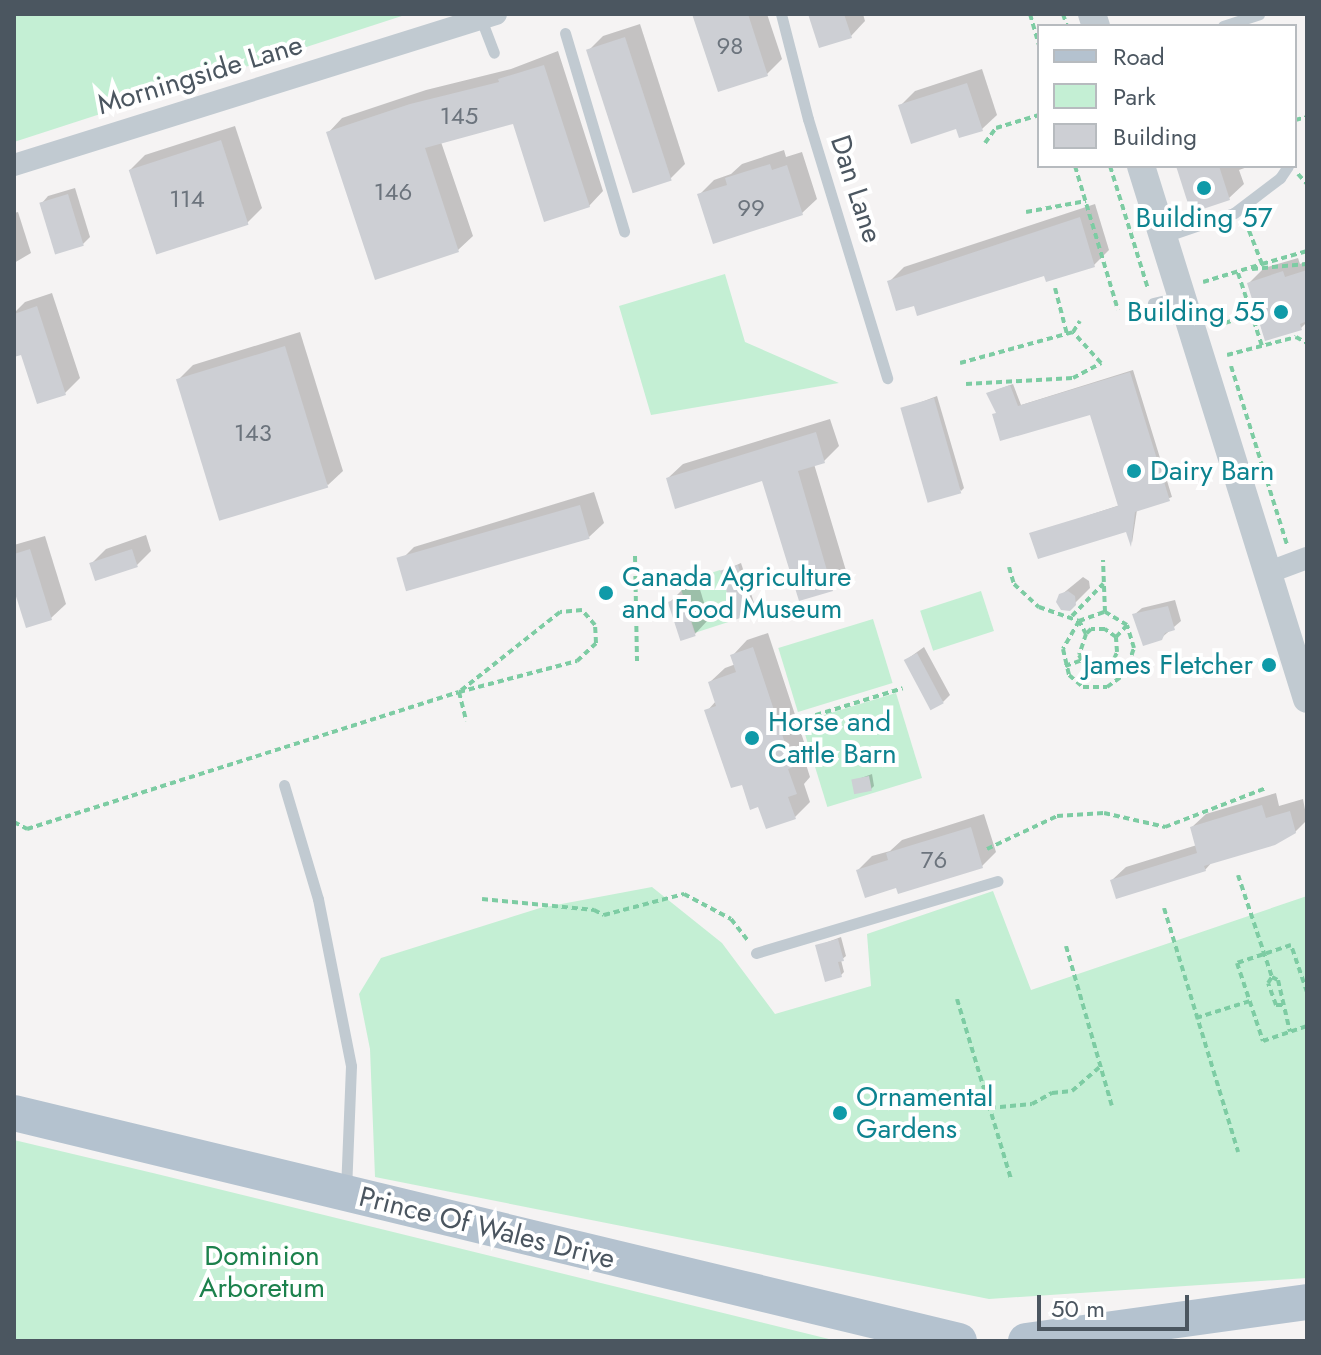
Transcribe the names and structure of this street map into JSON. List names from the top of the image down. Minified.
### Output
{"streets":{"main road":["Prince Of Wales Drive"],"street":["Morningside Lane"],"lane":["Dan Lane"]},"parks":["Dominion Arboretum"],"places":["Building 57","Building 55","Dairy Barn","Canada Agriculture and Food Museum","James Fletcher","Horse and Cattle Barn","Ornamental Gardens"],"house_numbers":["98","145","146","114","99","143","76"],"legend":["Road","Park","Building"],"scale_bar":"50 m"}
